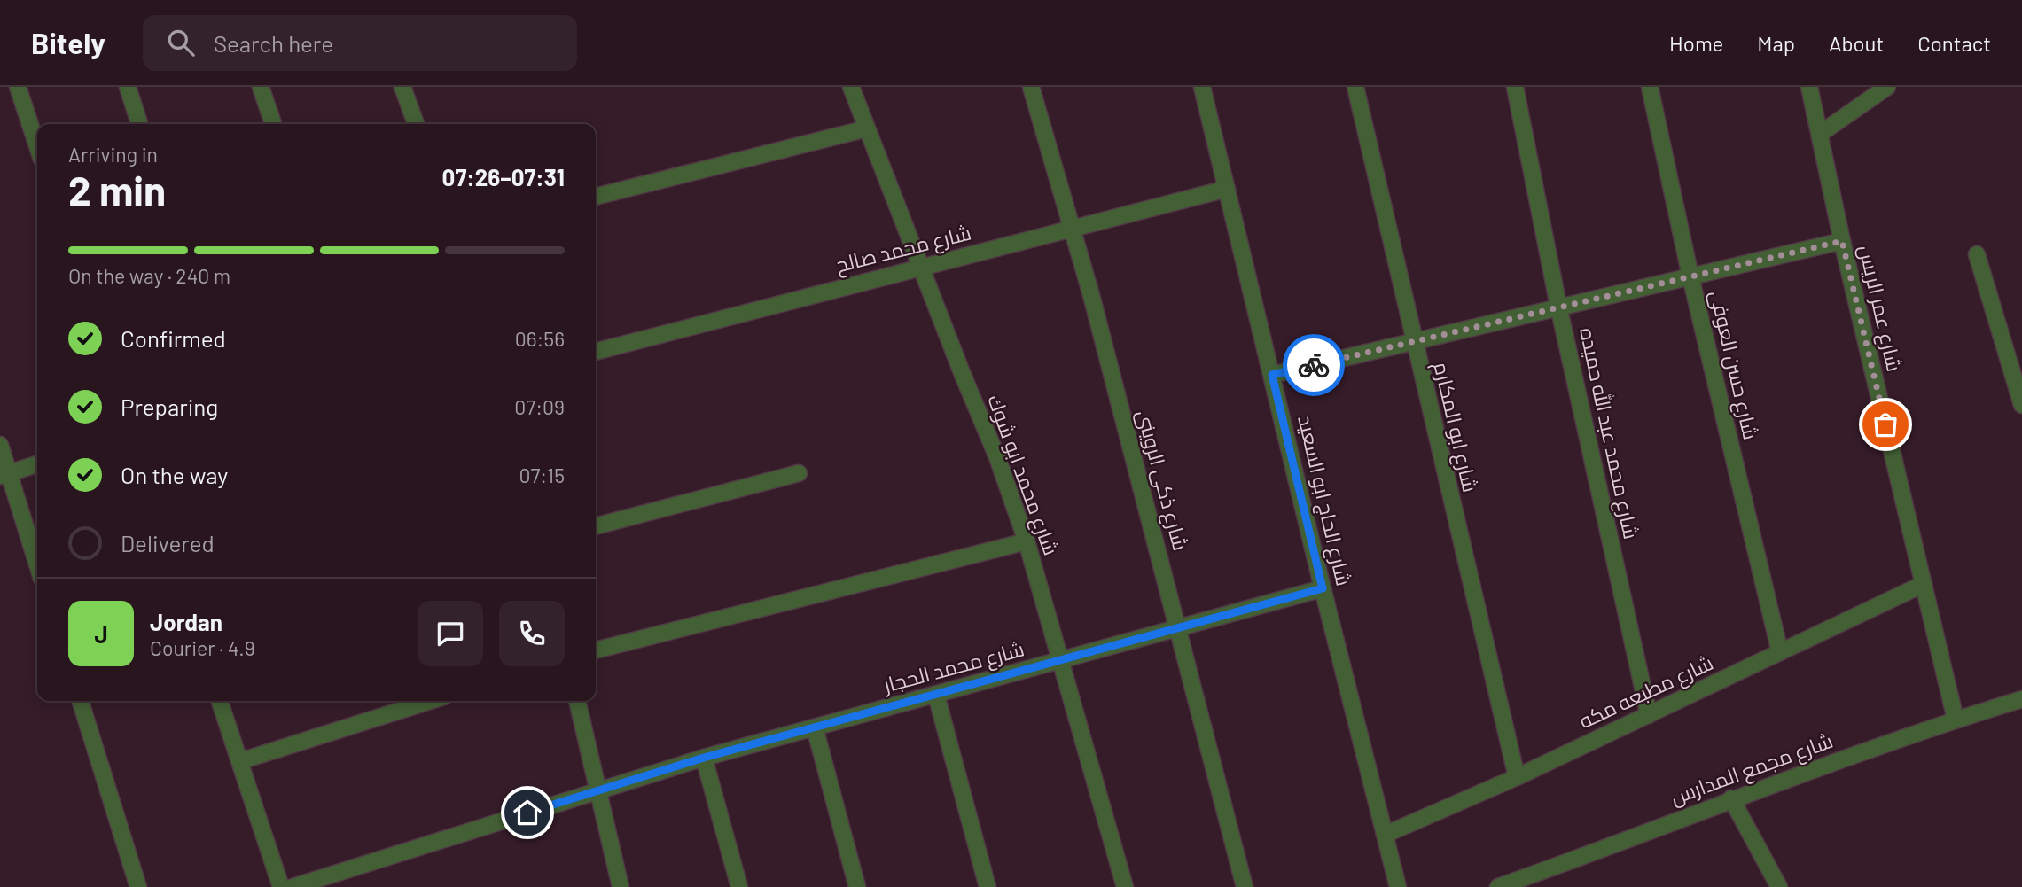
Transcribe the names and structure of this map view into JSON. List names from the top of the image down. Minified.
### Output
{"streets":{"street":["شارع محمد صالح","شارع عمر الريس","شارع حسن العوفى","شارع ابو المكارم","شارع محمد عبد الله حميده","شارع محمد ابو شوك","شارع ذكى الروينى","شارع الحاج ابو السعيد","شارع محمد الحجار","شارع مطبعه مكه","شارع مجمع المدارس"]},"crossings":[["شارع محمد صالح","شارع محمد ابو شوك"],["شارع محمد صالح","شارع ذكى الروينى"],["شارع محمد صالح","شارع الحاج ابو السعيد"],["شارع عمر الريس","شارع مطبعه مكه"],["شارع عمر الريس","شارع مجمع المدارس"],["شارع حسن العوفى","شارع مطبعه مكه"],["شارع ابو المكارم","شارع مطبعه مكه"],["شارع محمد عبد الله حميده","شارع مطبعه مكه"],["شارع محمد ابو شوك","شارع محمد الحجار"],["شارع ذكى الروينى","شارع محمد الحجار"],["شارع الحاج ابو السعيد","شارع محمد الحجار"],["شارع الحاج ابو السعيد","شارع مطبعه مكه"]],"page":{"header":"Bitely","search":"Search here","nav":["Home","Map","About","Contact"],"heading":["2 min","Arriving in","07:26–07:31"],"panel":["Jordan","Courier · 4.9"],"bar":"On the way · 240 m","list":[["Confirmed","06:56"],["Preparing","07:09"],["On the way","07:15"],"Delivered"],"round":"J"}}
